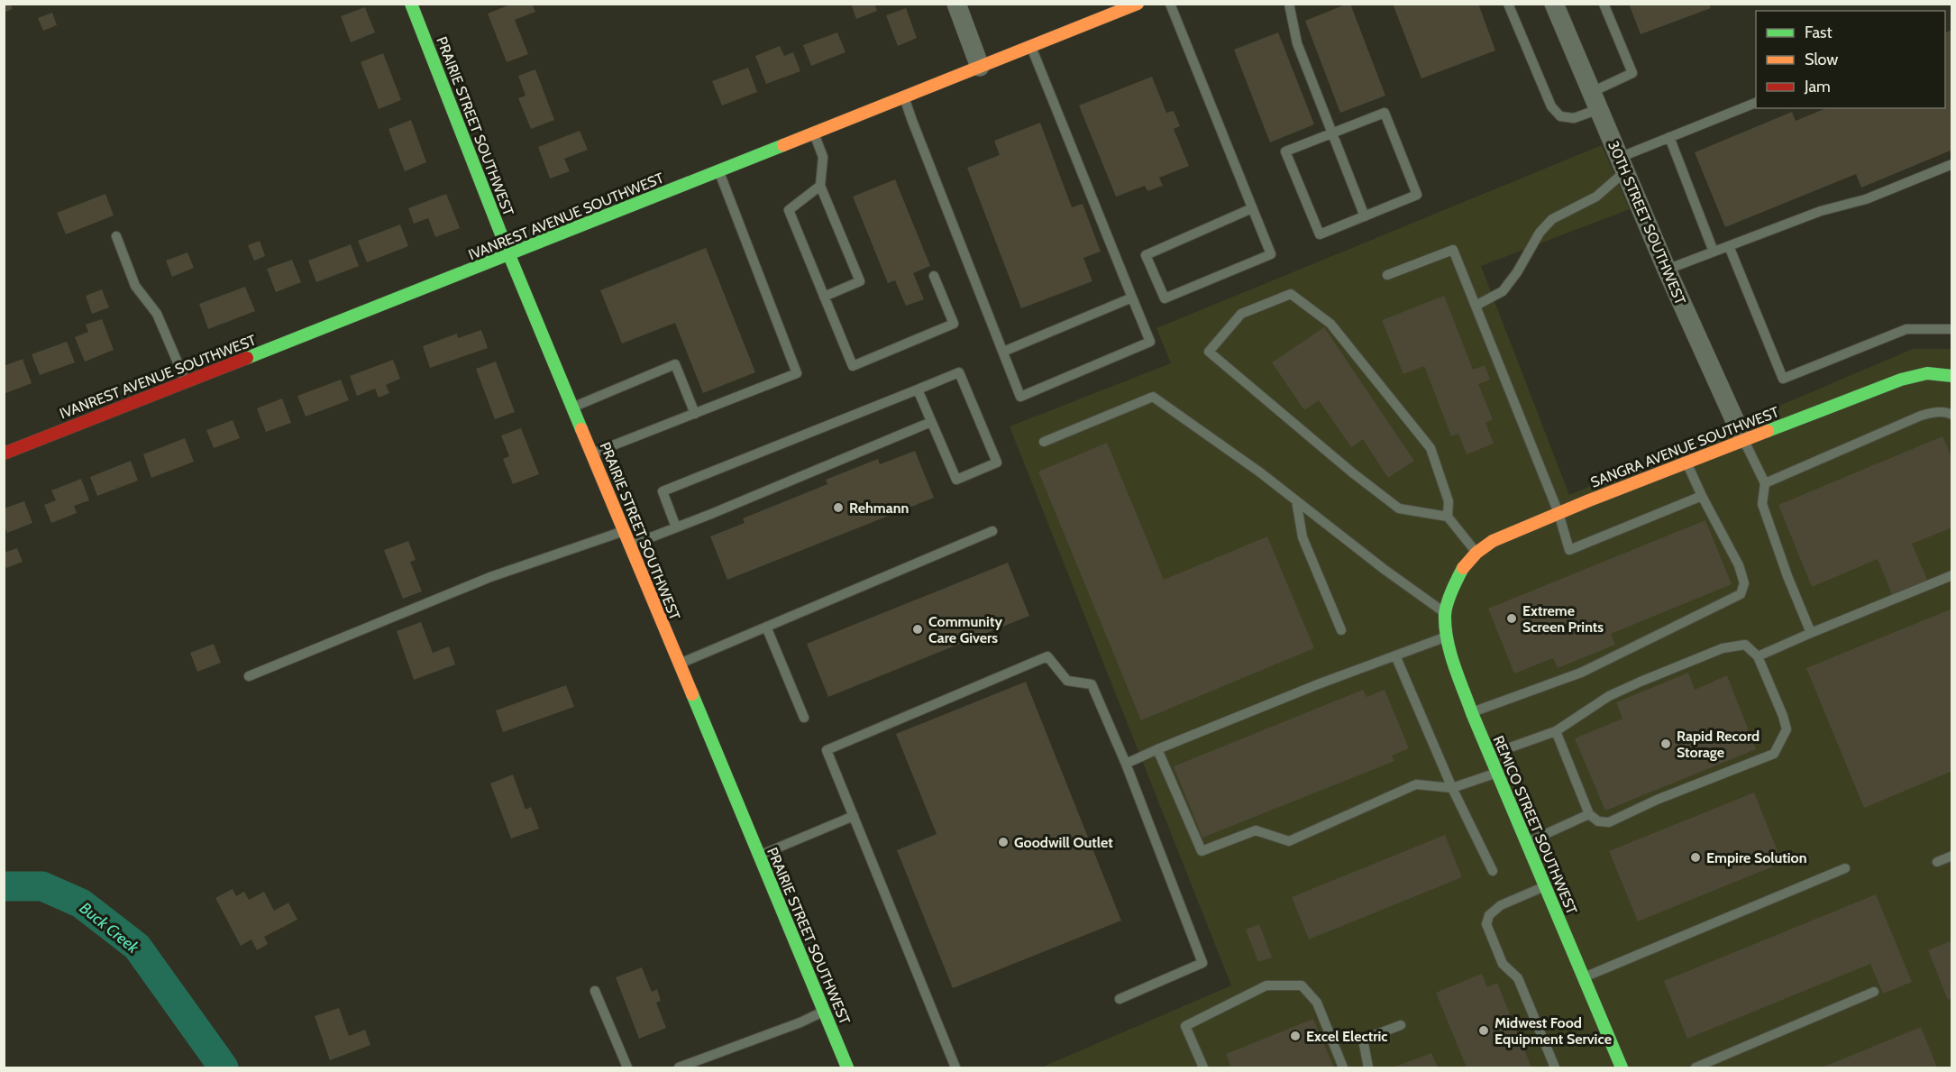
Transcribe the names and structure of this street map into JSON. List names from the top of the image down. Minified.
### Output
{"streets":{"street":["PRAIRIE STREET SOUTHWEST","IVANREST AVENUE SOUTHWEST","30TH STREET SOUTHWEST","SANGRA AVENUE SOUTHWEST","REMICO STREET SOUTHWEST"]},"crossings":[["PRAIRIE STREET SOUTHWEST","IVANREST AVENUE SOUTHWEST"],["30TH STREET SOUTHWEST","SANGRA AVENUE SOUTHWEST"],["SANGRA AVENUE SOUTHWEST","REMICO STREET SOUTHWEST"]],"water":["Buck Creek"],"places":["Rehmann","Extreme Screen Prints","Community Care Givers","Rapid Record Storage","Goodwill Outlet","Empire Solution","Midwest Food Equipment Service","Excel Electric"],"legend":["Fast","Slow","Jam"]}
